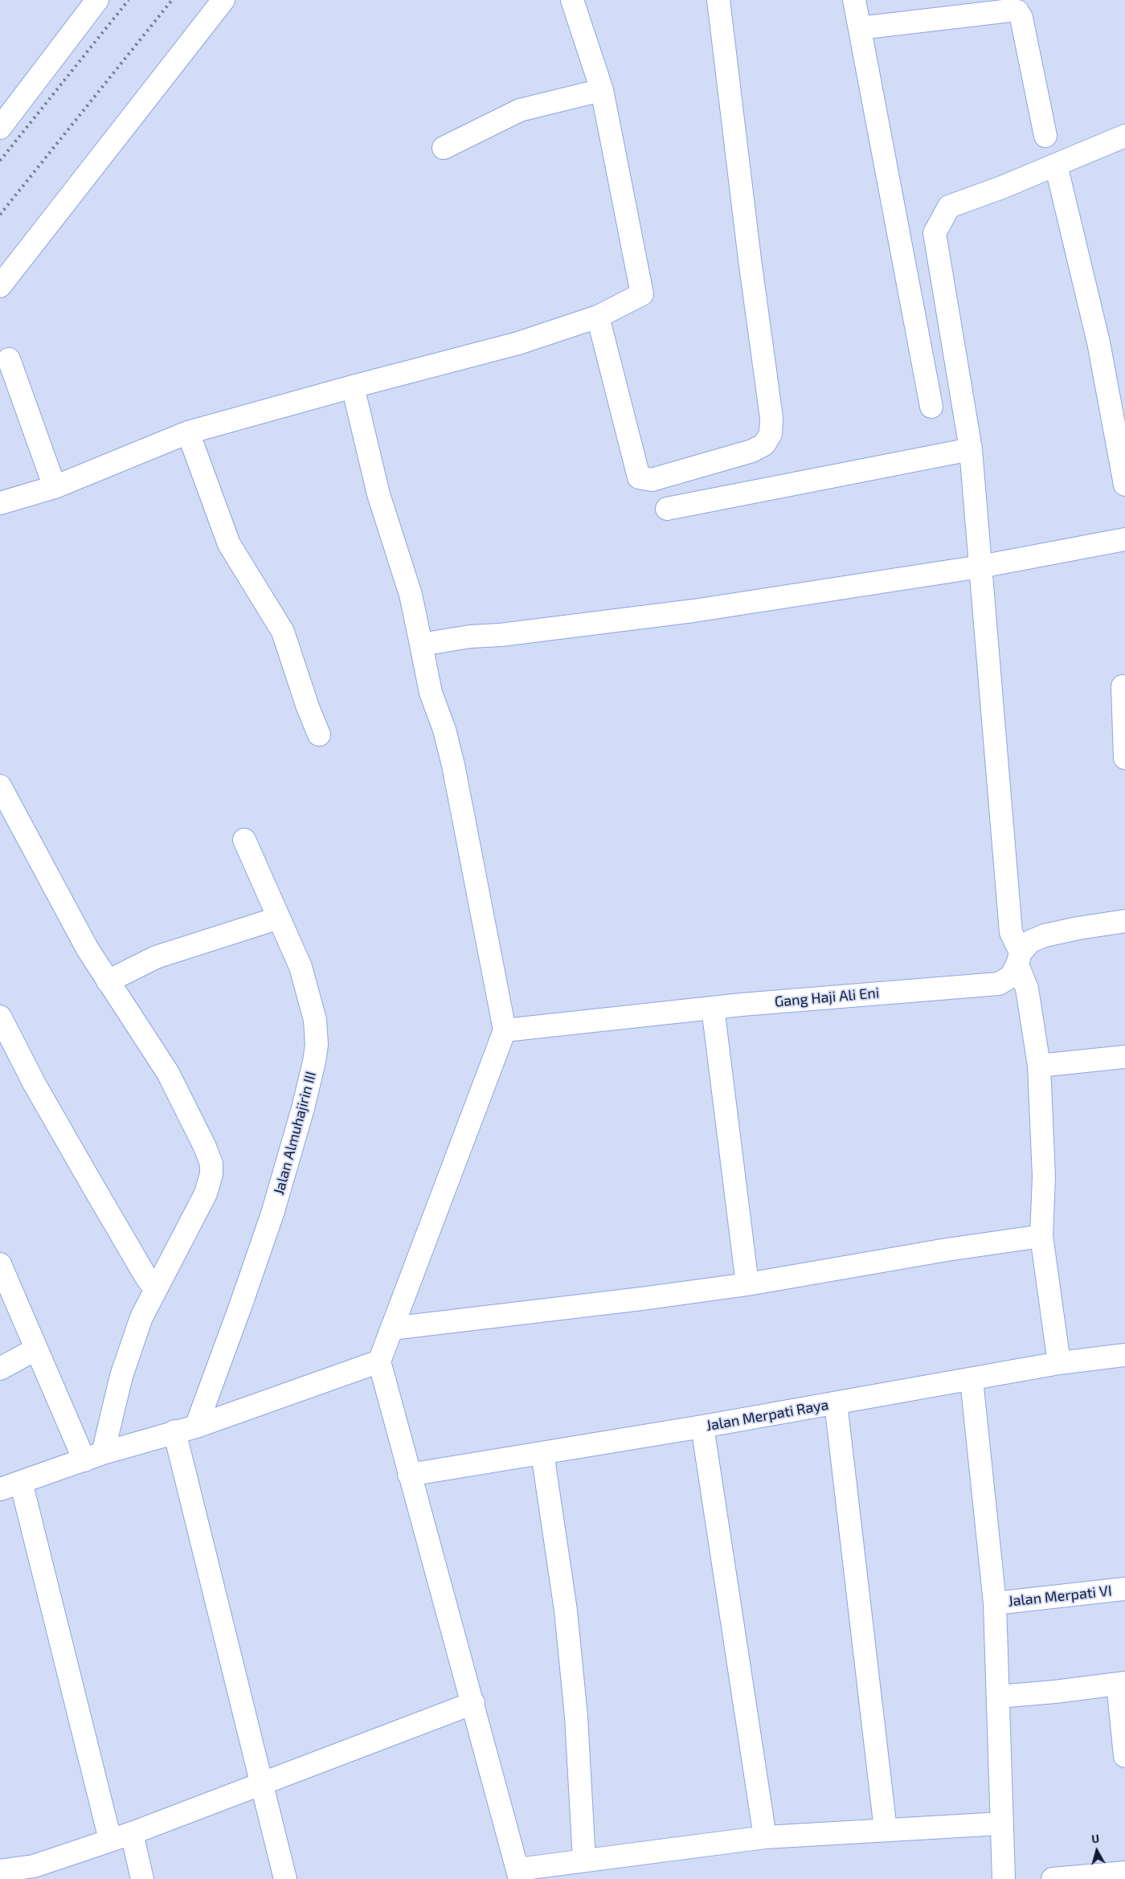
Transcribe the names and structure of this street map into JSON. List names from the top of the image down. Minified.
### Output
{"streets":{"street":["Gang Haji Ali Eni","Jalan Almuhajirin III","Jalan Merpati Raya","Jalan Merpati VI"]},"north":"top"}
